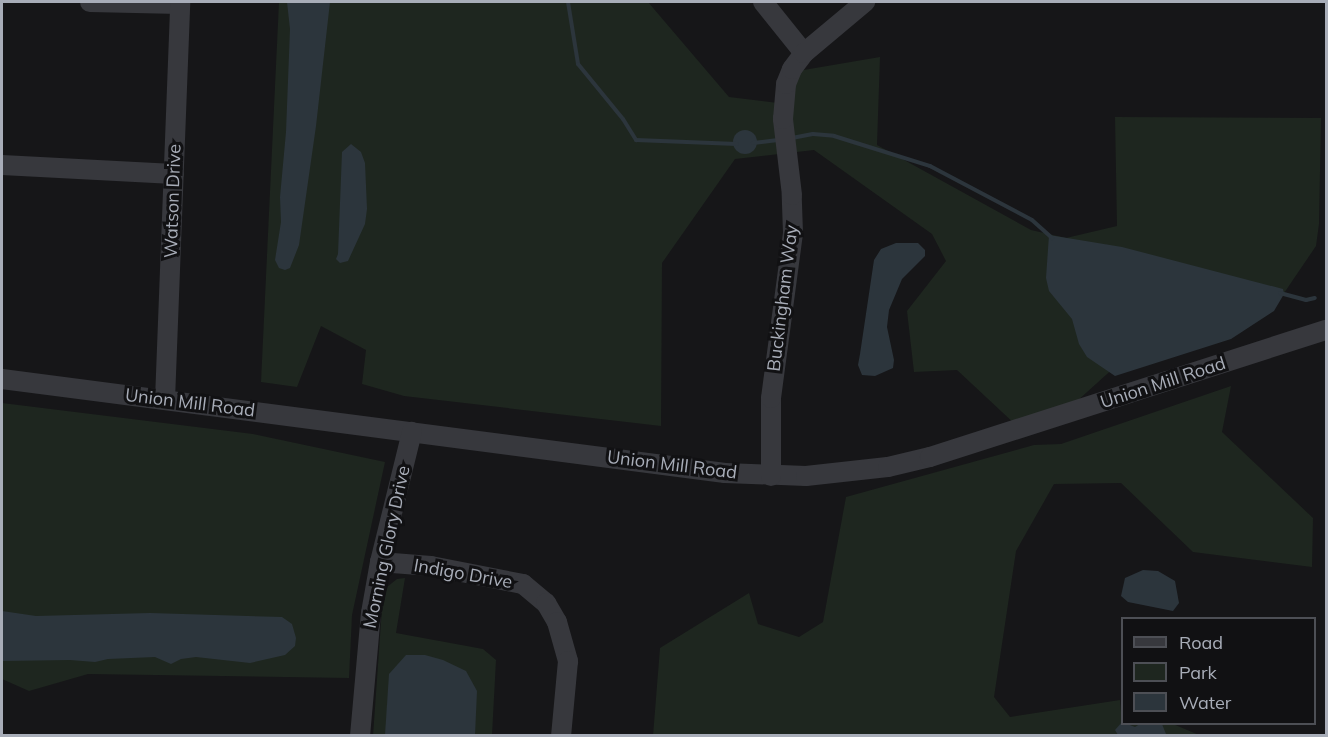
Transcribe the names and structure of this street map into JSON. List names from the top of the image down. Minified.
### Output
{"streets":{"street":["Watson Drive","Buckingham Way","Union Mill Road","Morning Glory Drive","Indigo Drive"]},"crossings":[["Watson Drive","Union Mill Road"],["Buckingham Way","Union Mill Road"],["Union Mill Road","Morning Glory Drive"],["Morning Glory Drive","Indigo Drive"]],"legend":["Road","Park","Water"]}
